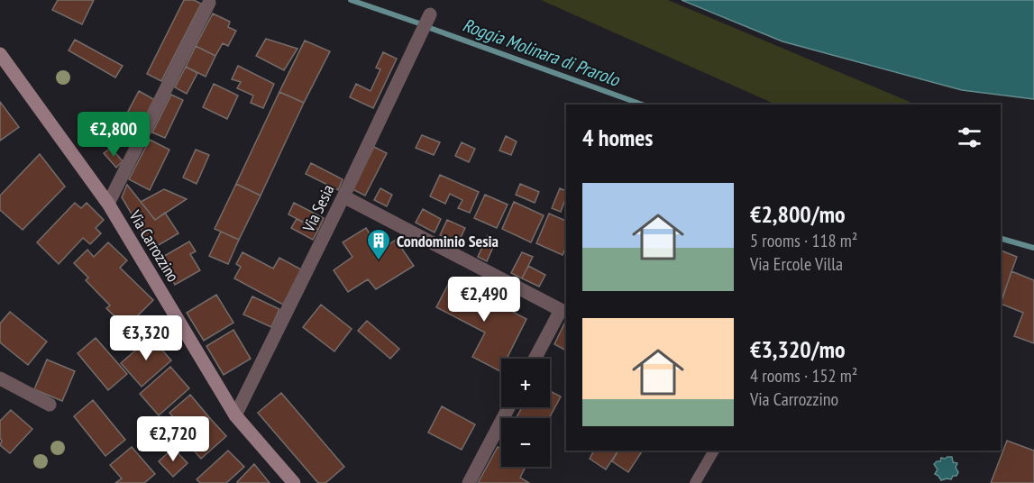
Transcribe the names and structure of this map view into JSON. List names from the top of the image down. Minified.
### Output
{"streets":{"street":["Via Sesia","Via Carrozzino"]},"crossings":[["Via Sesia","Via Carrozzino"]],"water":["Roggia Molinara di Prarolo"],"places":{"building":["Condominio Sesia"]},"page":{"heading":"4 homes","price":["€2,800","€2,490","€3,320","€2,720"],"list":[{"name":"€2,800/mo","note":"5 rooms · 118 m² · Via Ercole Villa"},{"name":"€3,320/mo","note":"4 rooms · 152 m² · Via Carrozzino"}],"map_buttons":["+","−"]}}
